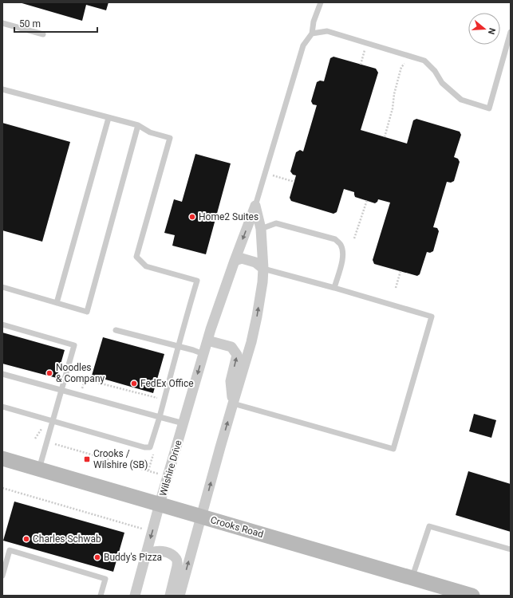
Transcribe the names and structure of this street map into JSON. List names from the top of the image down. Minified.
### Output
{"streets":{"main road":["Crooks Road"],"street":["Wilshire Drive"]},"crossings":[["Wilshire Drive","Crooks Road"]],"places":{"other":["Home2 Suites","Noodles & Company","FedEx Office","Charles Schwab","Buddy's Pizza"],"transit":["Crooks / Wilshire (SB)"]},"scale_bar":"50 m","north":"right"}
